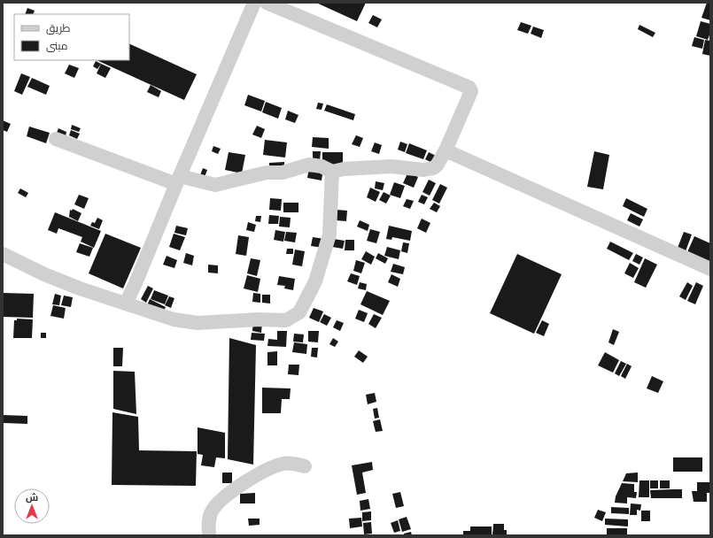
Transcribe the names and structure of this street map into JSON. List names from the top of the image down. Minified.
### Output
{"legend":["طريق","مبنى"],"north":"top"}
